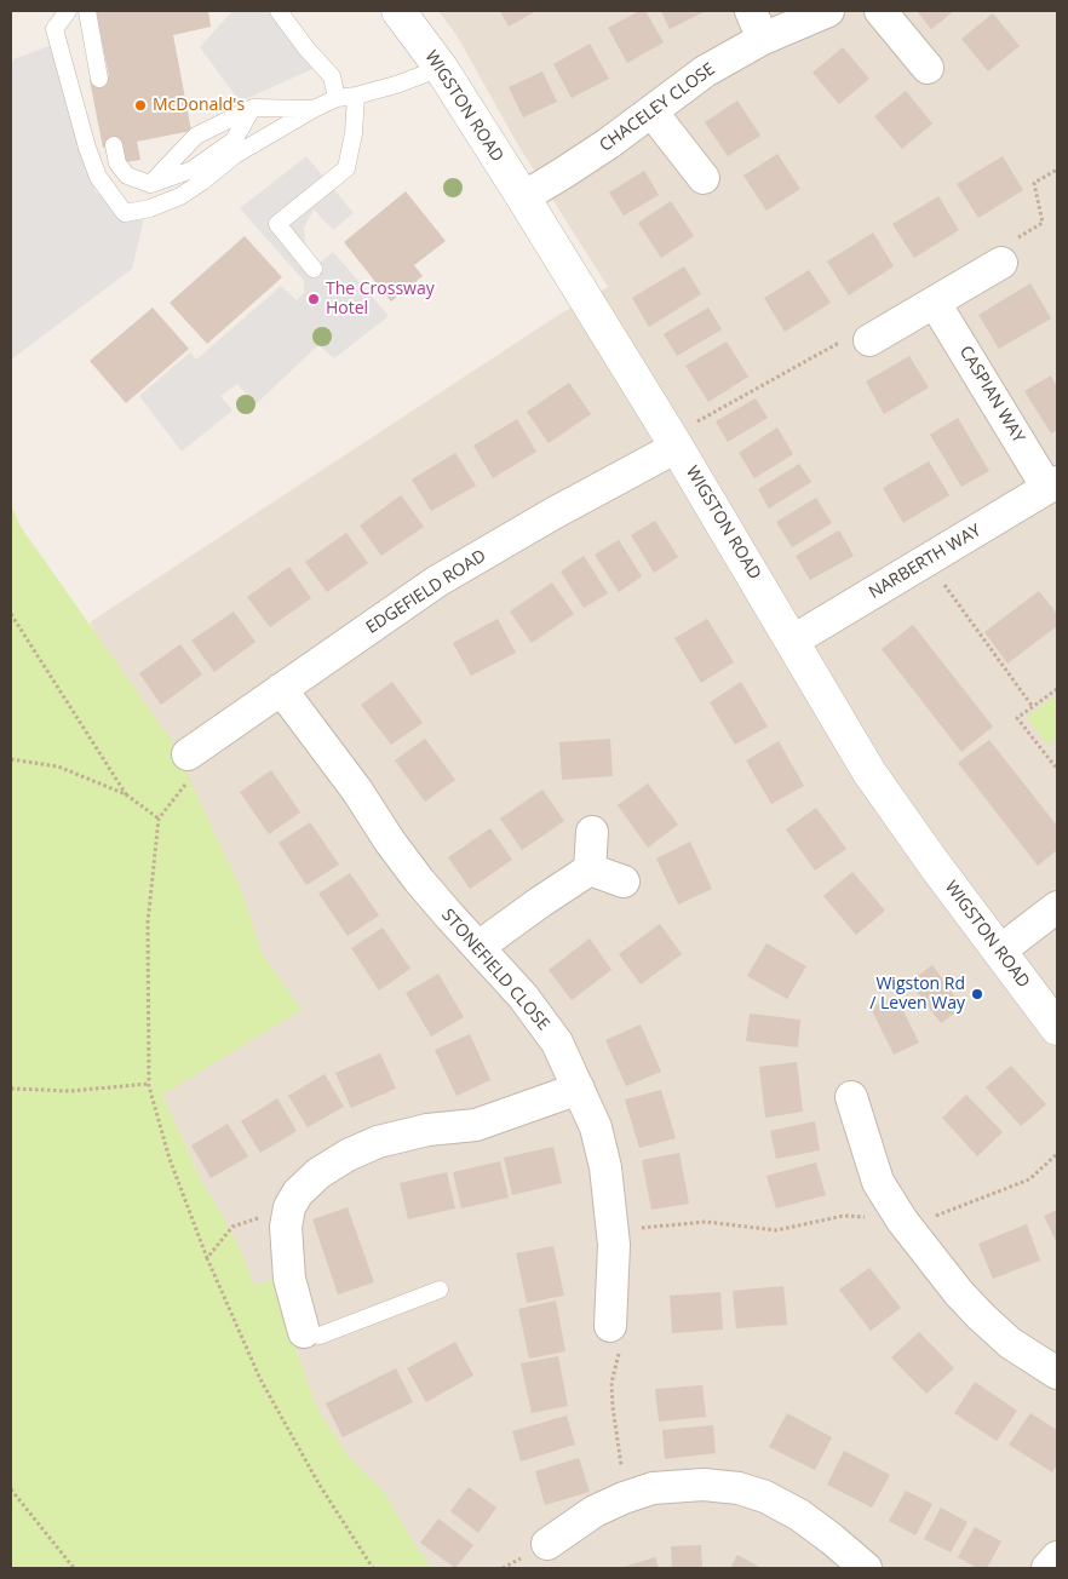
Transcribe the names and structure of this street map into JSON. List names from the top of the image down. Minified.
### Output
{"streets":{"street":["WIGSTON ROAD","CHACELEY CLOSE","CASPIAN WAY","NARBERTH WAY","EDGEFIELD ROAD","STONEFIELD CLOSE"]},"crossings":[["WIGSTON ROAD","CHACELEY CLOSE"],["WIGSTON ROAD","NARBERTH WAY"],["WIGSTON ROAD","EDGEFIELD ROAD"],["CASPIAN WAY","NARBERTH WAY"],["EDGEFIELD ROAD","STONEFIELD CLOSE"]],"places":["McDonald's","The Crossway Hotel","Wigston Rd / Leven Way"]}
